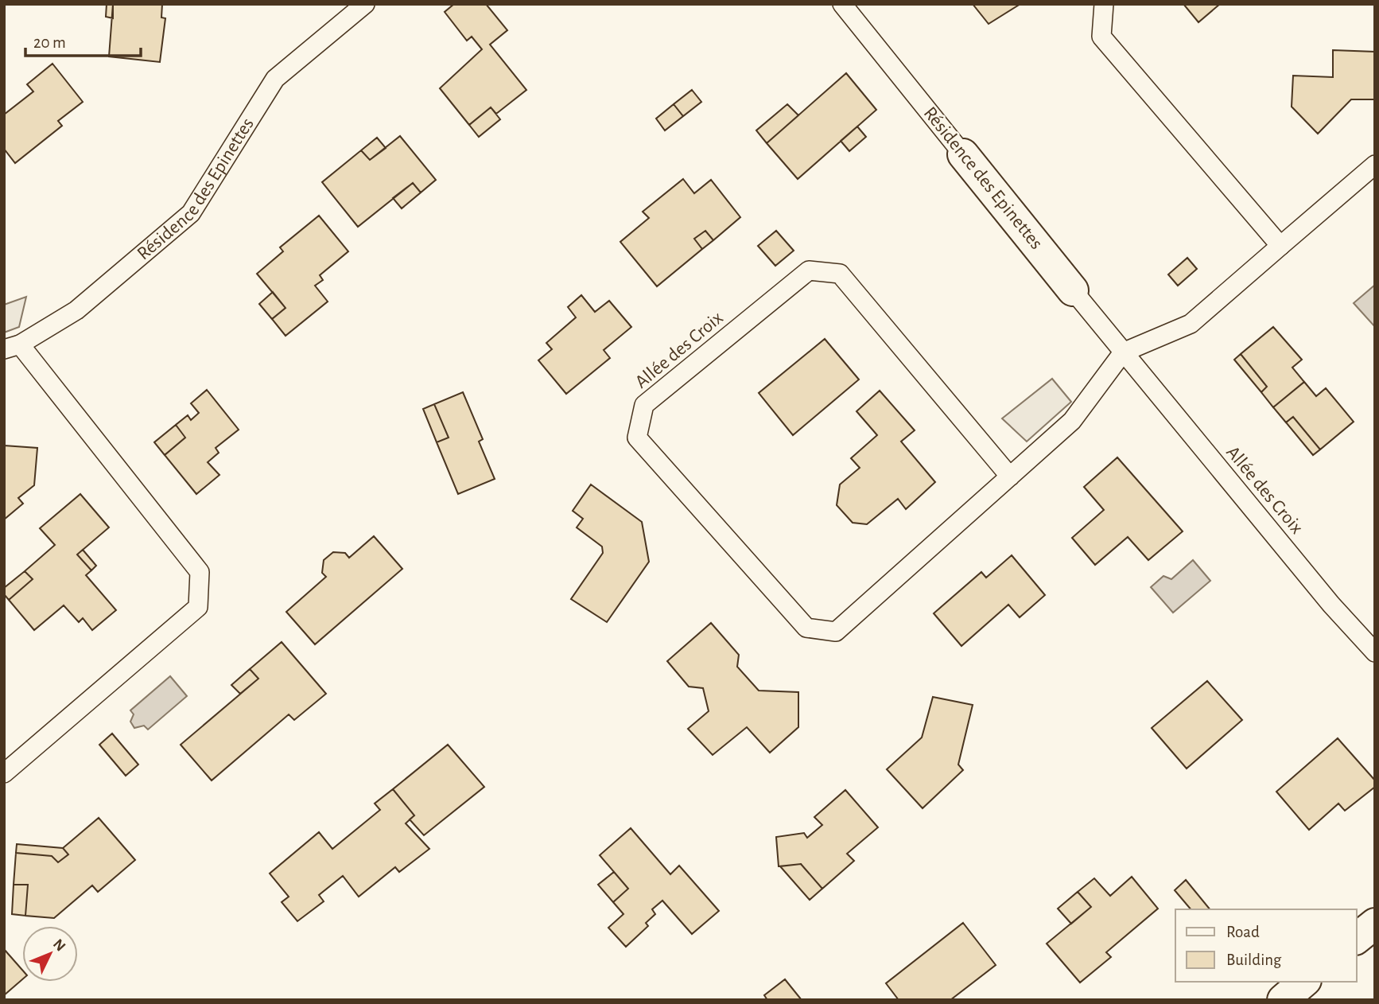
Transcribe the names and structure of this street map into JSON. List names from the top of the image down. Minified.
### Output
{"streets":{"street":["Résidence des Epinettes"],"lane":["Allée des Croix"]},"crossings":[["Résidence des Epinettes","Allée des Croix"]],"legend":["Road","Building"],"scale_bar":"20 m","north":"top right"}
